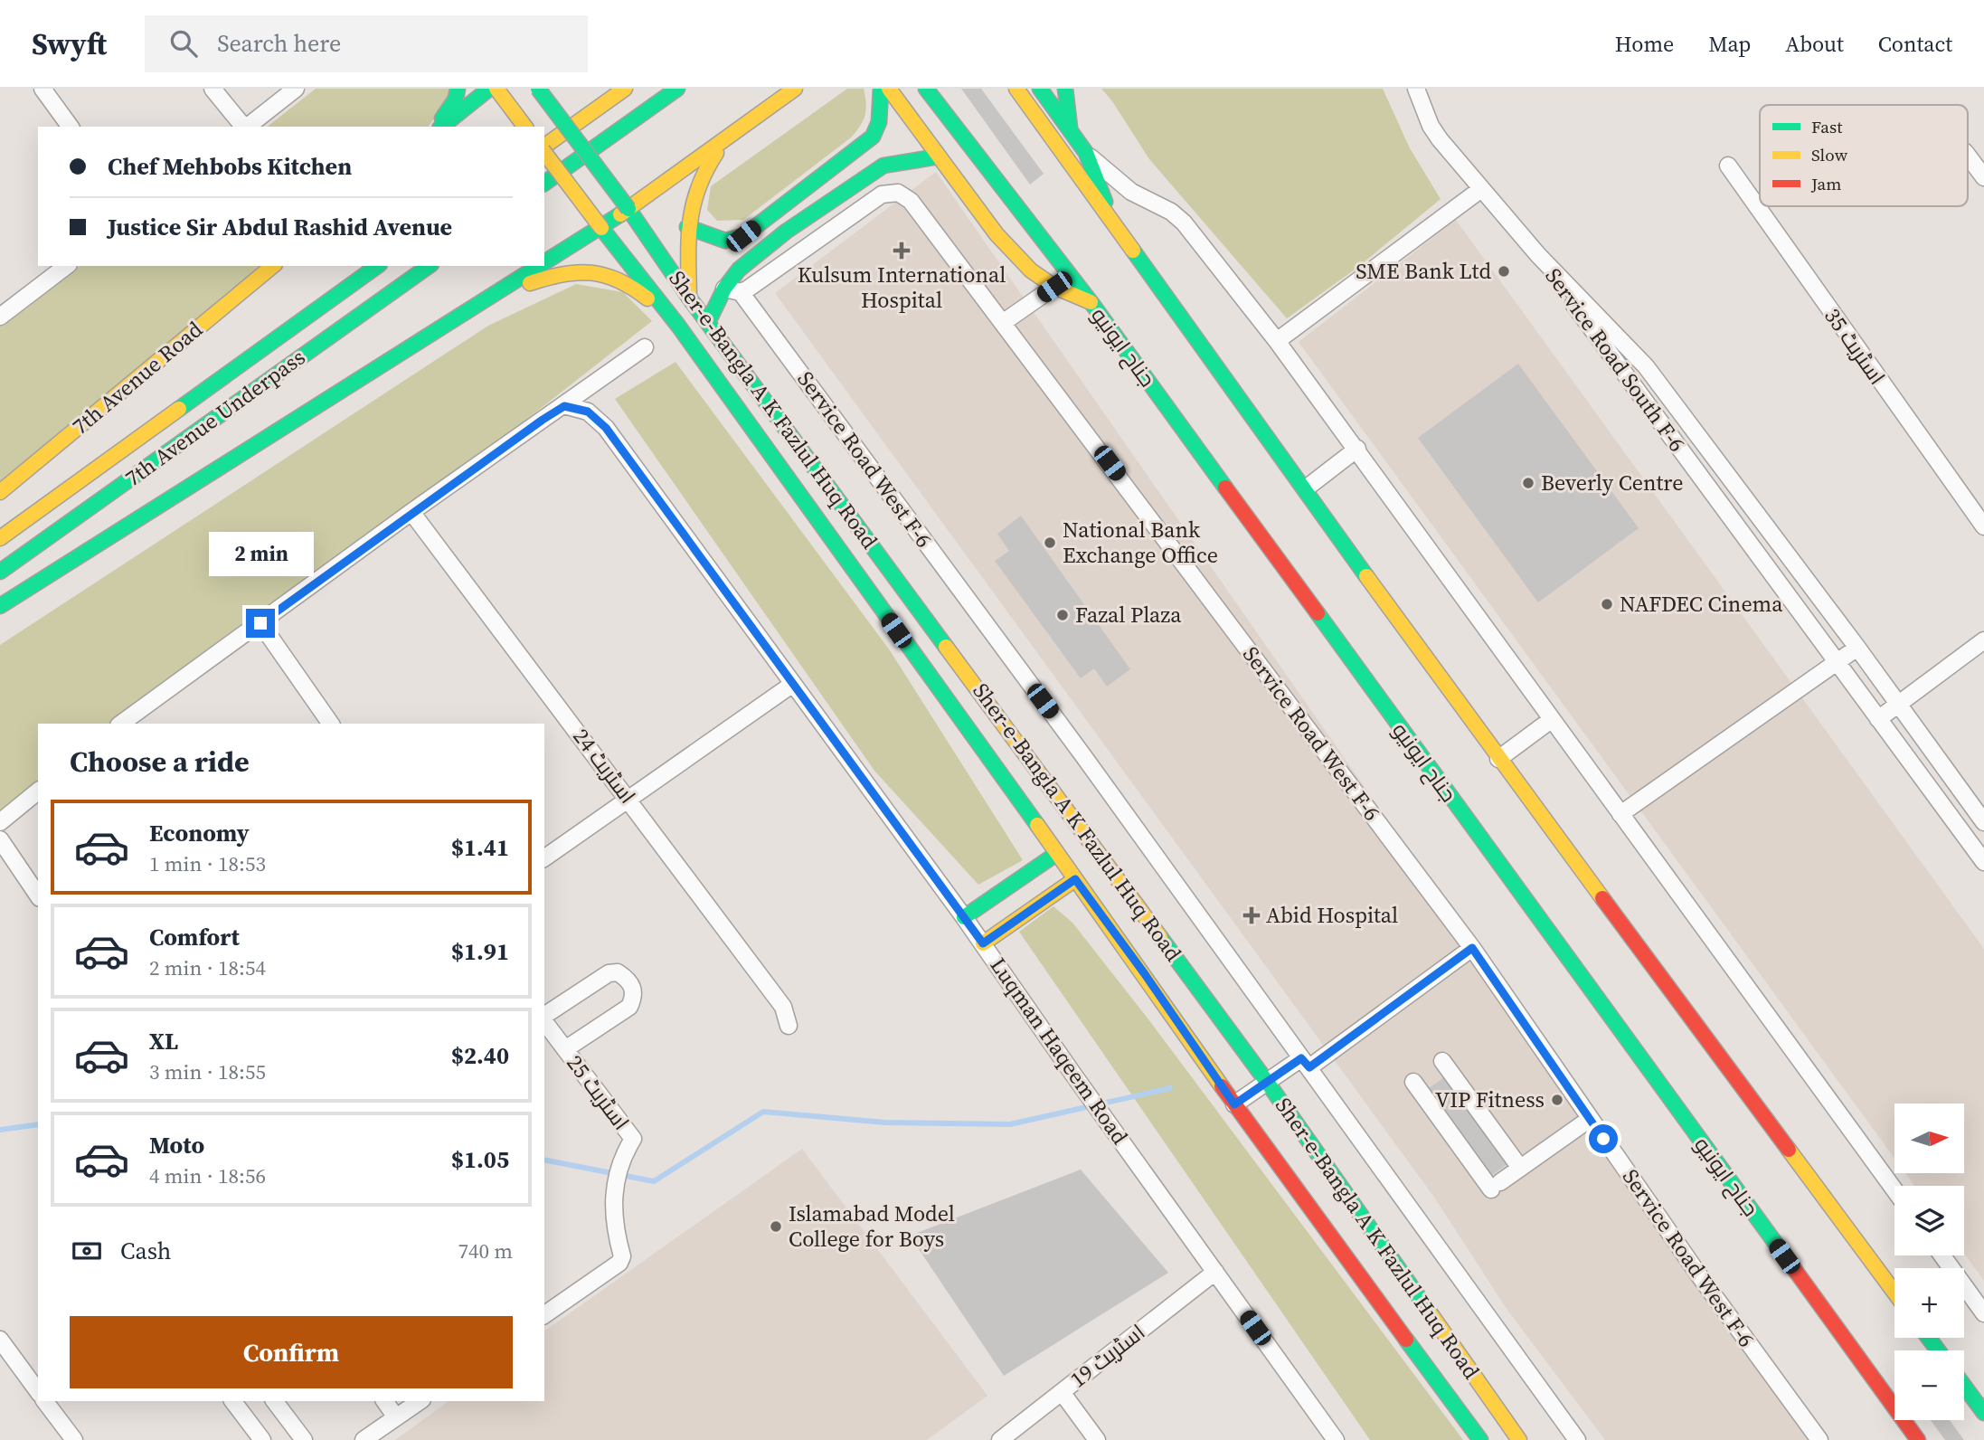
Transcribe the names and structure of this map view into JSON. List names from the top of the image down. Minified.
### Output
{"streets":{"main road":["جناح ایونیو","7th Avenue Road","Sher-e-Bangla A K Fazlul Huq Road","7th Avenue Underpass"],"street":["اسٹریٹ 35","Service Road South F-6","Service Road West F-6","اسٹریٹ 24","Luqman Haqeem Road","اسٹریٹ 25","اسٹریٹ 19"]},"crossings":[["Luqman Haqeem Road","اسٹریٹ 19"]],"places":{"health":["Kulsum International Hospital","Abid Hospital"],"other":["SME Bank Ltd","Beverly Centre","National Bank Exchange Office","NAFDEC Cinema","Fazal Plaza","VIP Fitness","Islamabad Model College for Boys"]},"legend":["Fast","Slow","Jam"],"north":"right","page":{"header":"Swyft","search":"Search here","nav":["Home","Map","About","Contact"],"banner":["Chef Mehbobs Kitchen","Justice Sir Abdul Rashid Avenue"],"bubble":"2 min","heading":"Choose a ride","list":[{"name":"Economy","note":"1 min · 18:53","value":"$1.41"},{"name":"Comfort","note":"2 min · 18:54","value":"$1.91"},{"name":"XL","note":"3 min · 18:55","value":"$2.40"},{"name":"Moto","note":"4 min · 18:56","value":"$1.05"}],"map_buttons":["+","−"],"pay":["Cash","740 m"],"buttons":"Confirm"}}
